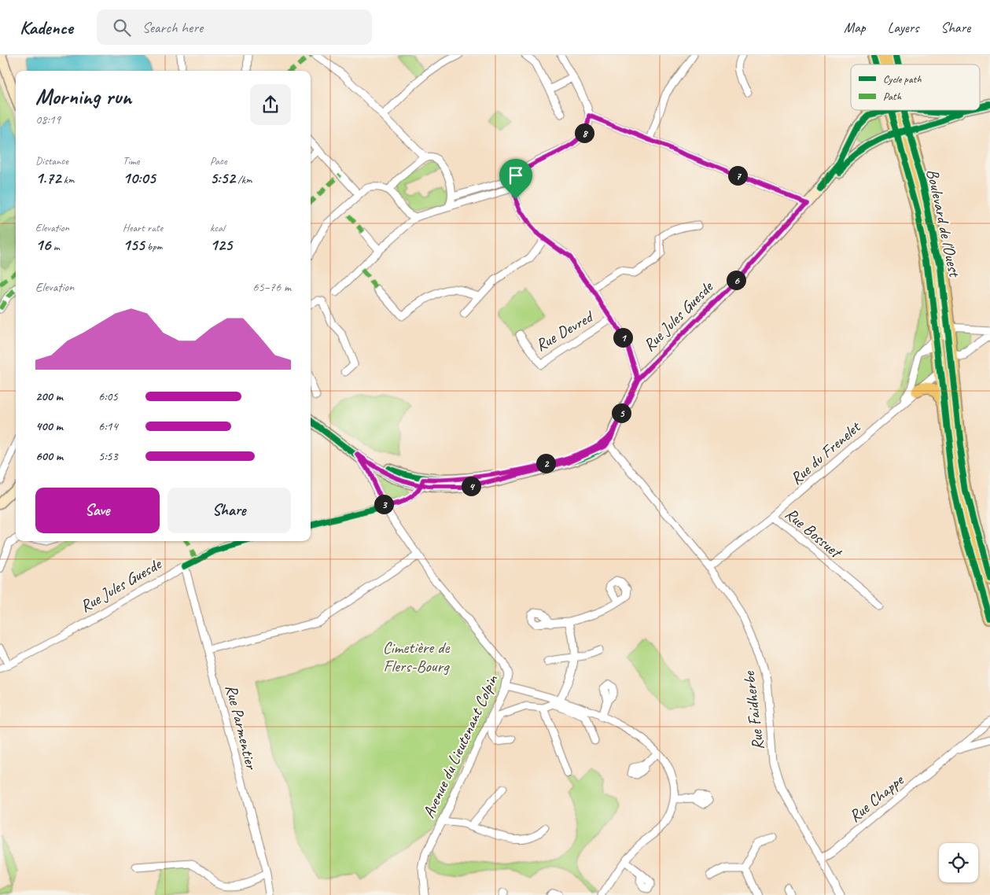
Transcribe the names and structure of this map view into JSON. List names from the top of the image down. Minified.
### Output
{"streets":{"main road":["Boulevard de l'Ouest"],"street":["Rue Jules Guesde","Rue Devred","Rue du Frenelet","Rue Bossuet","Rue Faidherbe","Rue Parmentier","Avenue du Lieutenant Colpin","Rue Chappe"]},"crossings":[["Boulevard de l'Ouest","Rue Jules Guesde"],["Boulevard de l'Ouest","Rue du Frenelet"],["Rue Jules Guesde","Rue Faidherbe"],["Rue Jules Guesde","Rue Parmentier"],["Rue du Frenelet","Rue Bossuet"],["Rue Bossuet","Rue Faidherbe"],["Rue Faidherbe","Rue Chappe"]],"parks":["Cimetière de Flers-Bourg"],"legend":["Cycle path","Path"],"page":{"header":"Kadence","search":"Search here","nav":["Map","Layers","Share"],"heading":["Morning run","08:19"],"pins":["8","7","6","1","5","2","4","3"],"stats":[["Distance","1.72 km"],["Time","10:05"],["Pace","5:52 /km"],["Elevation","16 m"],["Heart rate","155 bpm"],["kcal","125"]],"chart":["Elevation","65–76 m"],"list":[{"name":"200 m","note":"6:05"},{"name":"400 m","note":"6:14"},{"name":"600 m","note":"5:53"}],"buttons":["Save","Share"]}}
